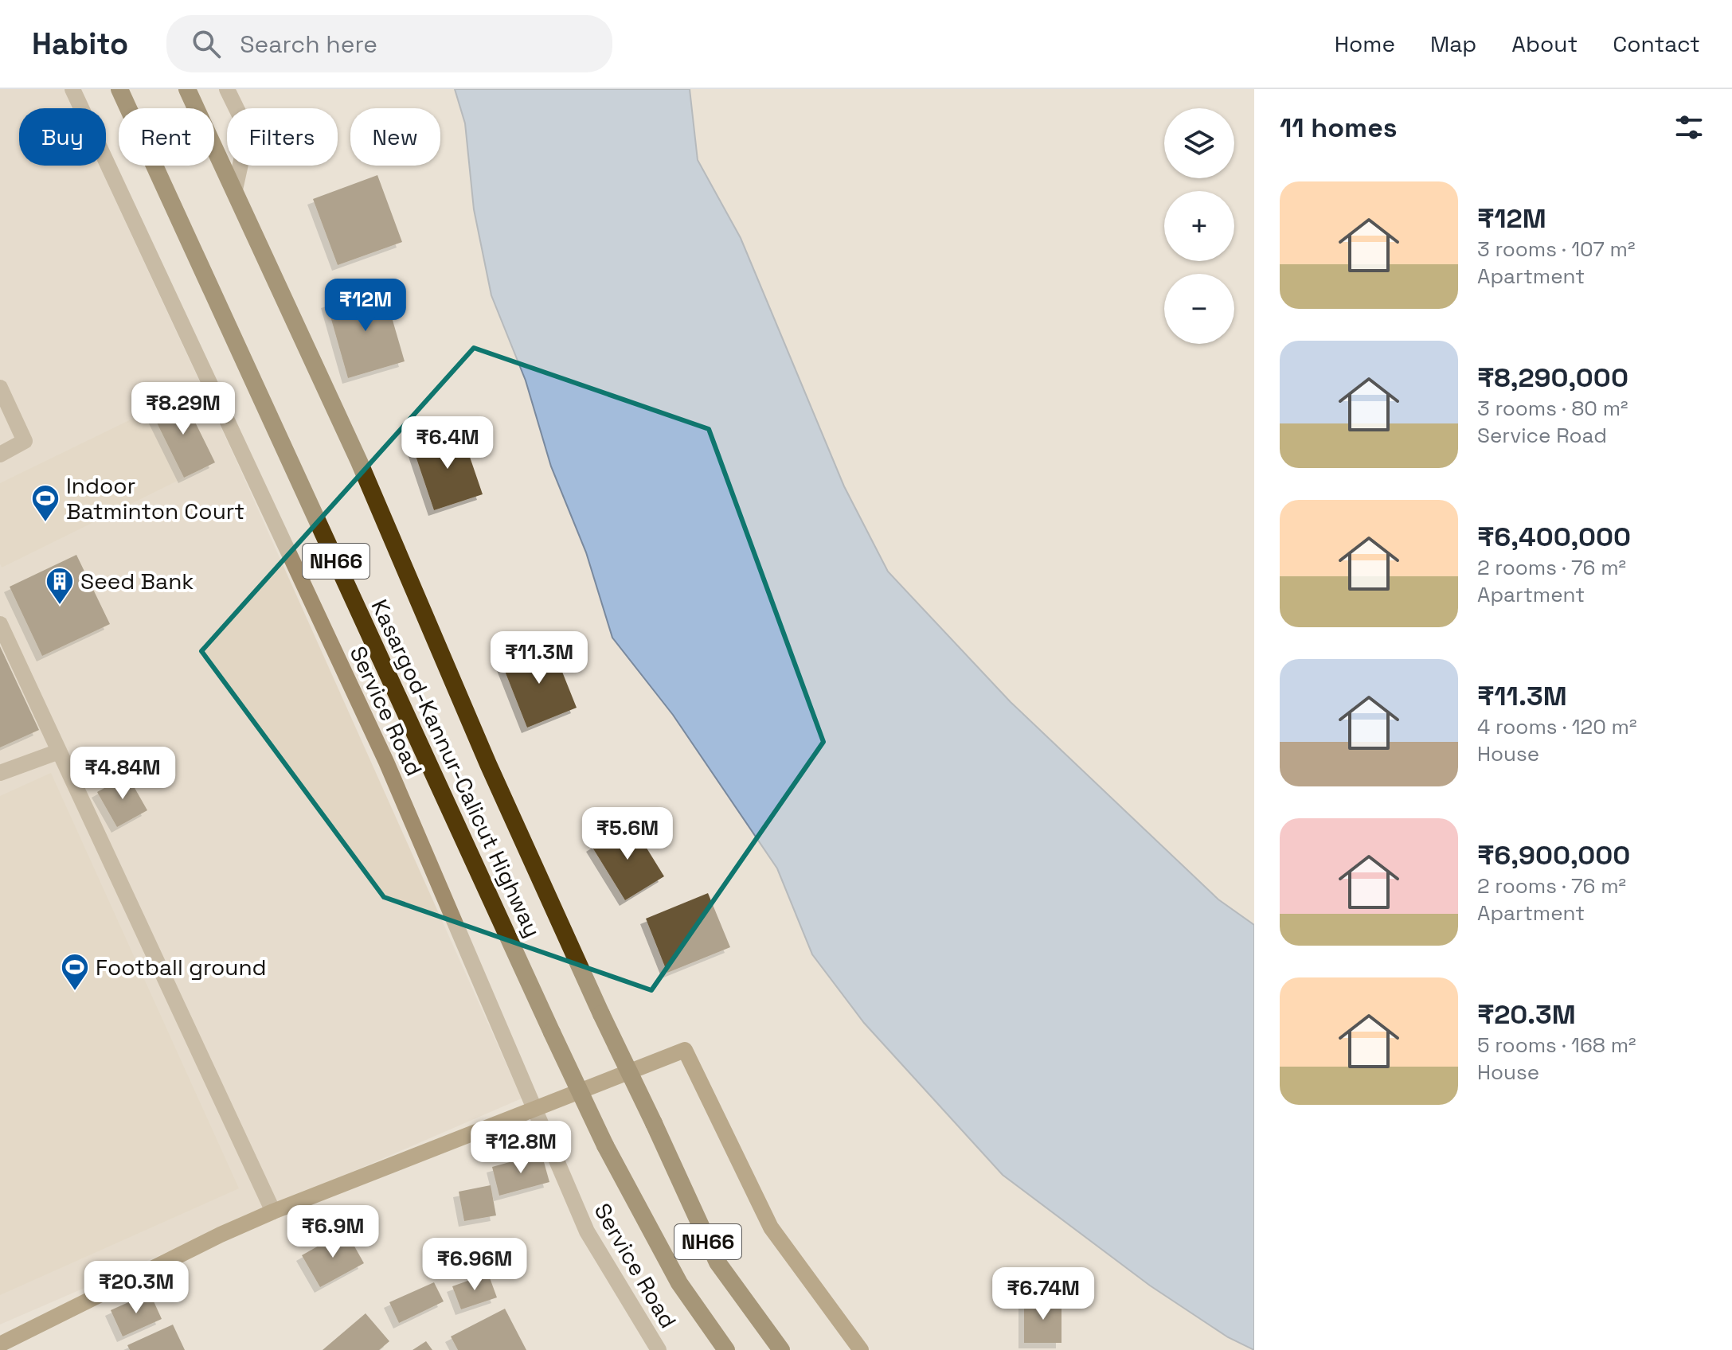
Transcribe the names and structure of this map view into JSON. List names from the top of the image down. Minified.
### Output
{"streets":{"highway":["NH66","Kasargod-Kannur-Calicut Highway"],"street":["Service Road"]},"places":{"sports":["Indoor Batminton Court","Football ground"],"building":["Seed Bank"]},"page":{"header":"Habito","search":"Search here","nav":["Home","Map","About","Contact"],"heading":"11 homes","map_buttons":["+","−"],"chip":["Buy","Rent","Filters","New"],"list":[{"name":"₹12M","note":"3 rooms · 107 m² · Apartment"},{"name":"₹8,290,000","note":"3 rooms · 80 m² · Service Road"},{"name":"₹6,400,000","note":"2 rooms · 76 m² · Apartment"},{"name":"₹11.3M","note":"4 rooms · 120 m² · House"},{"name":"₹6,900,000","note":"2 rooms · 76 m² · Apartment"},{"name":"₹20.3M","note":"5 rooms · 168 m² · House"}],"price":["₹12M","₹8.29M","₹6.4M","₹11.3M","₹4.84M","₹5.6M","₹12.8M","₹6.9M","₹6.96M","₹20.3M","₹6.74M"]}}
